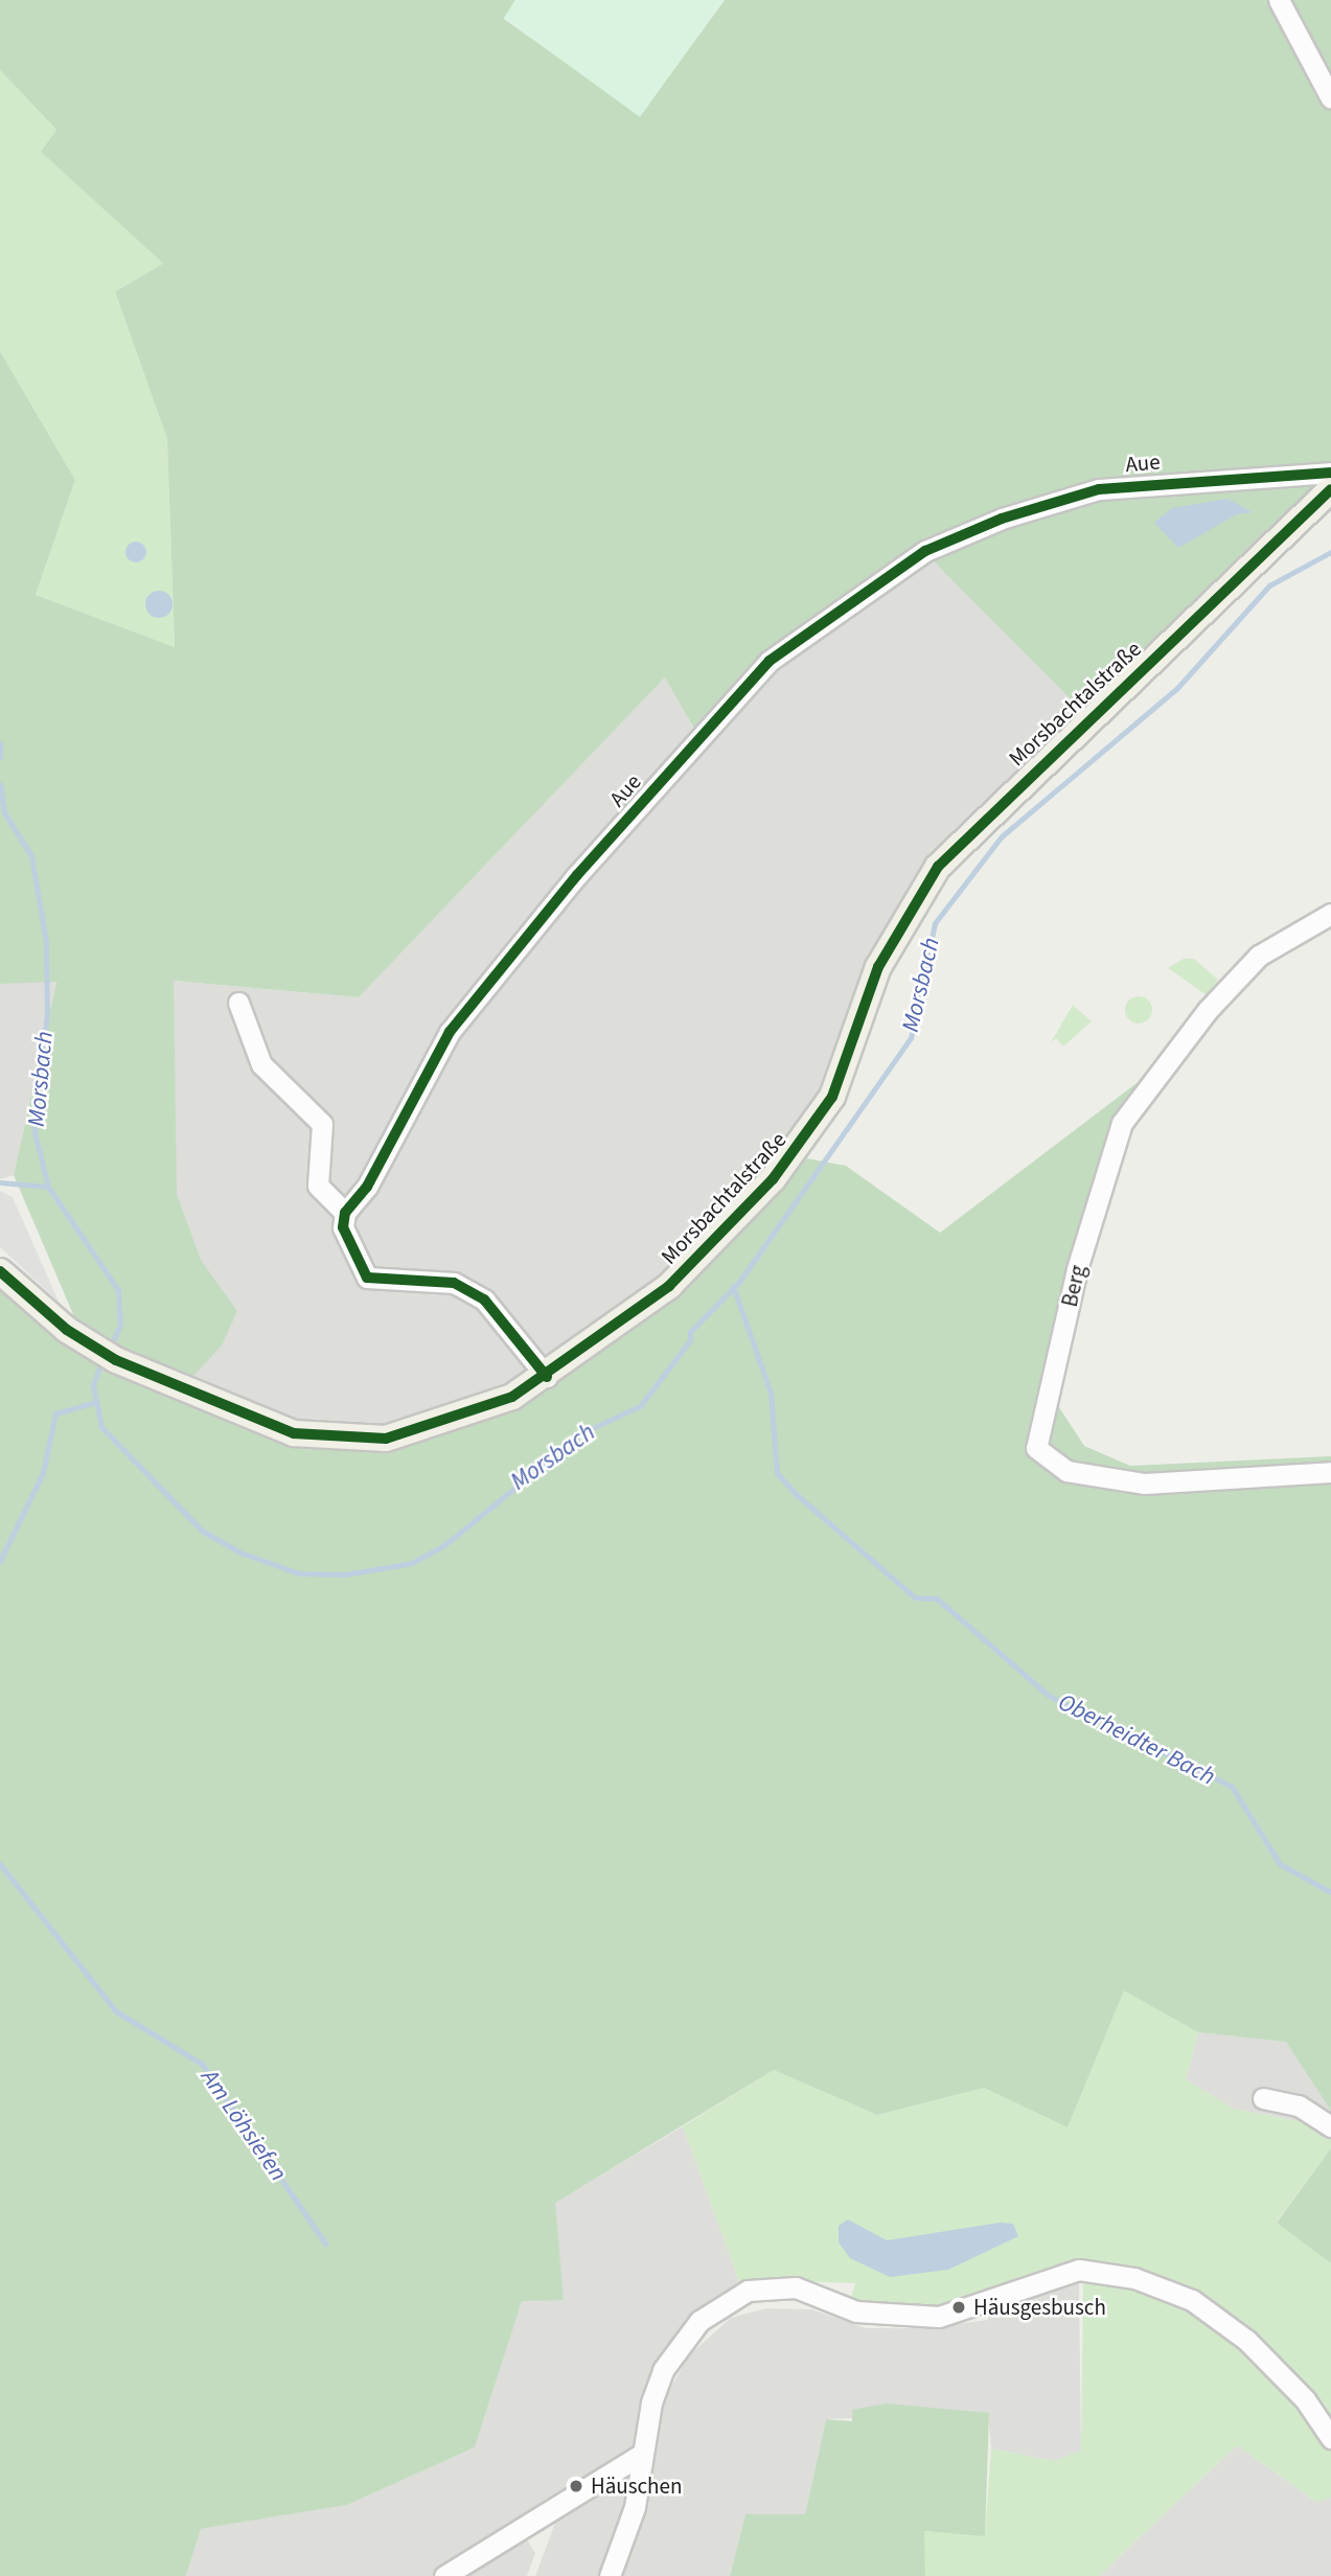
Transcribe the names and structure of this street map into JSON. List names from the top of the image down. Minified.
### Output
{"streets":{"main road":["Morsbachtalstraße"],"street":["Aue","Berg"]},"water":["Morsbach","Oberheidter Bach","Am Löhsiefen"],"places":["Häusgesbusch","Häuschen"]}
